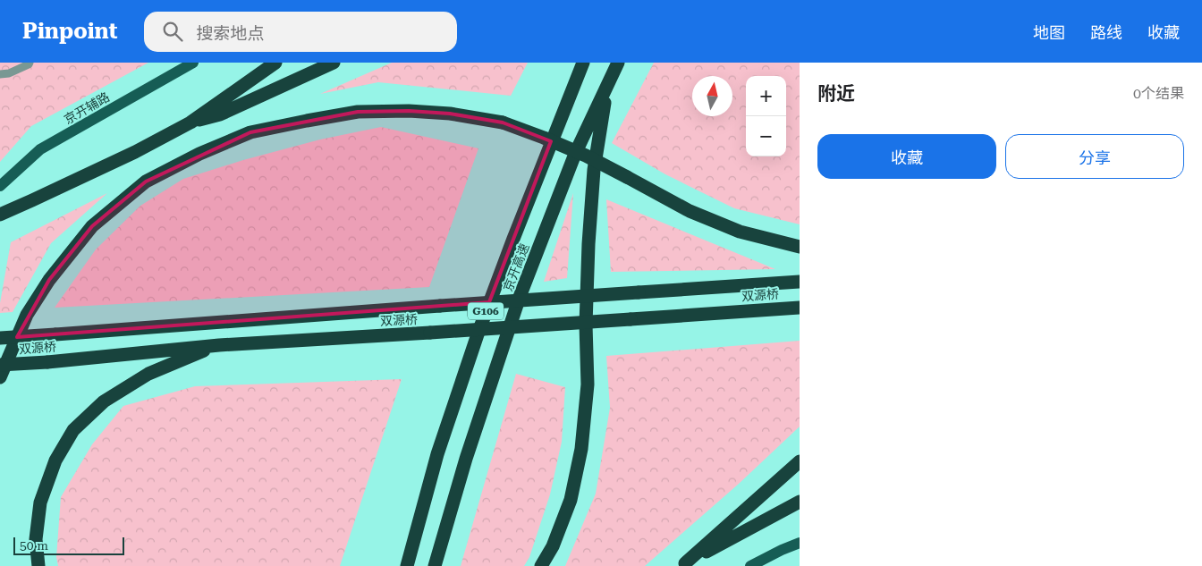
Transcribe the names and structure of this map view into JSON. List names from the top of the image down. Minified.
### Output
{"streets":{"highway":["京开高速","双源桥","G106"],"main road":["京开辅路"]},"scale_bar":"50 m","north":"top","page":{"header":"Pinpoint","search":"搜索地点","nav":["地图","路线","收藏"],"heading":["附近","0个结果"],"map_buttons":["+","−"],"buttons":["收藏","分享"],"scale":"50 m"}}
